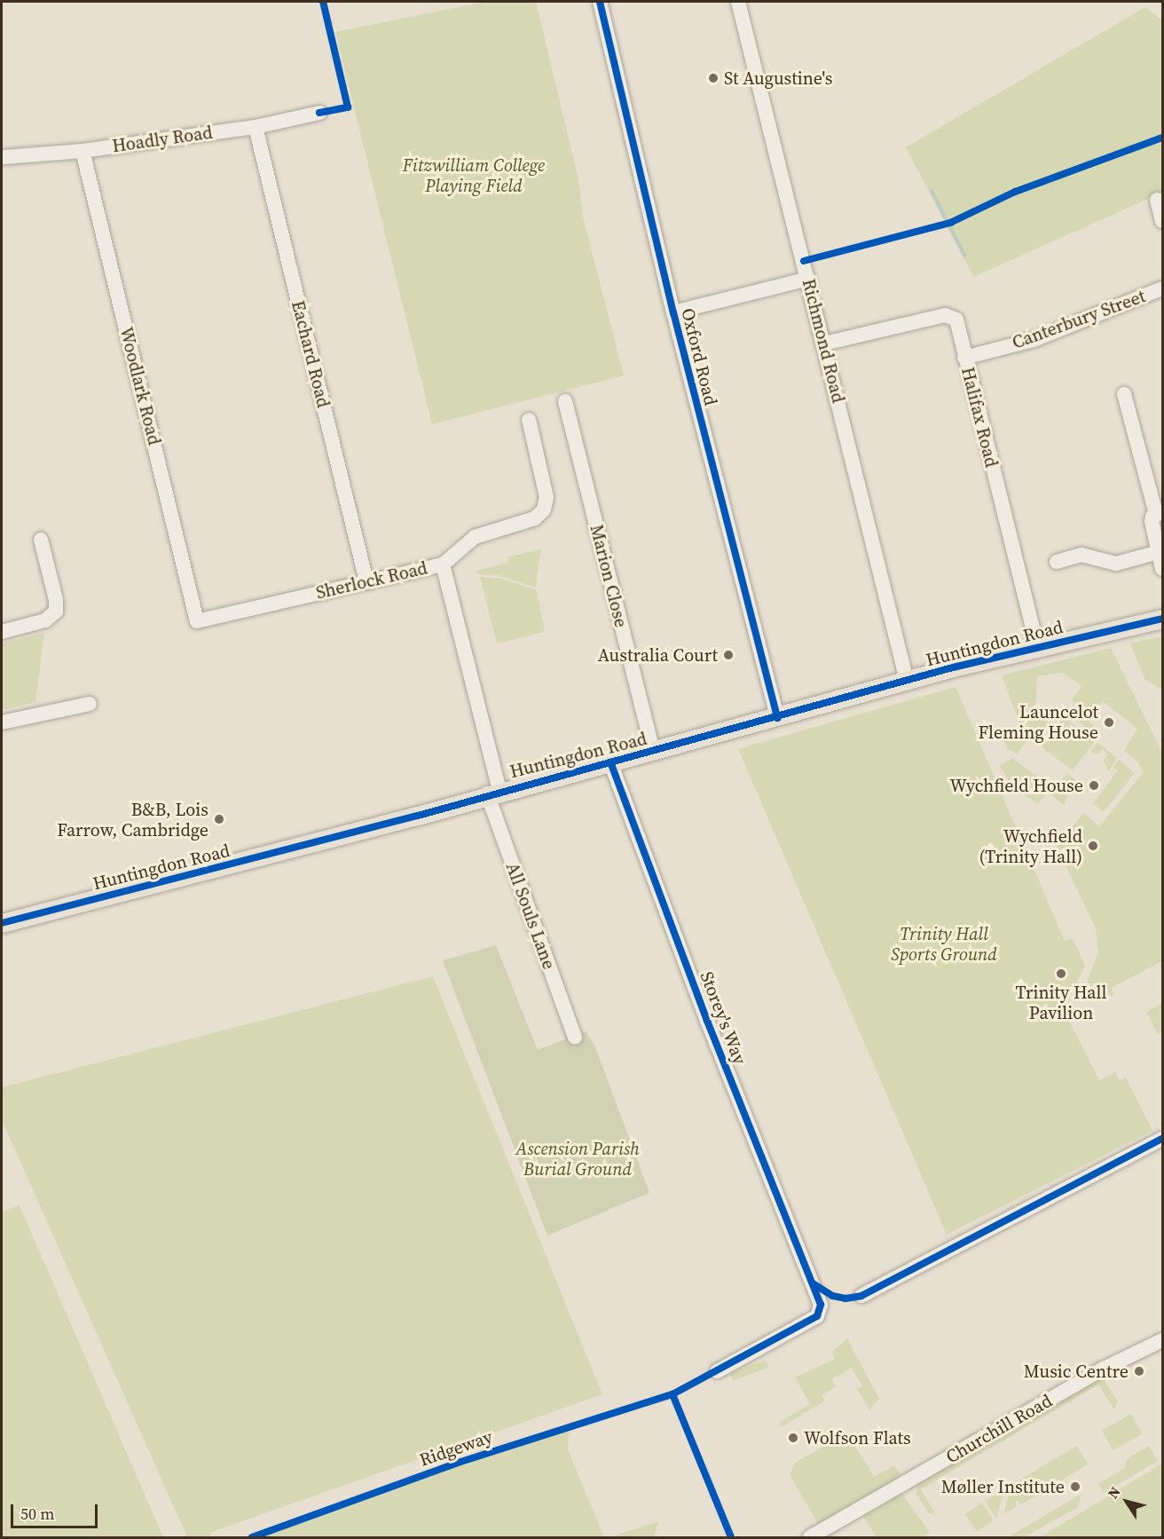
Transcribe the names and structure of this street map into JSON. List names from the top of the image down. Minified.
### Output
{"streets":{"main road":["Huntingdon Road"],"street":["Hoadly Road","Canterbury Street","Richmond Road","Eachard Road","Oxford Road","Woodlark Road","Halifax Road","Marion Close","Sherlock Road","All Souls Lane","Storey's Way","Churchill Road"],"cycle path":["Ridgeway"]},"crossings":[["Hoadly Road","Eachard Road"],["Hoadly Road","Woodlark Road"],["Canterbury Street","Halifax Road"],["Richmond Road","Halifax Road"],["Richmond Road","Huntingdon Road"],["Eachard Road","Sherlock Road"],["Oxford Road","Huntingdon Road"],["Woodlark Road","Sherlock Road"],["Halifax Road","Huntingdon Road"],["Marion Close","Huntingdon Road"],["Sherlock Road","Huntingdon Road"],["Sherlock Road","All Souls Lane"],["Huntingdon Road","All Souls Lane"],["Huntingdon Road","Storey's Way"]],"parks":["Fitzwilliam College Playing Field","Trinity Hall Sports Ground","Ascension Parish Burial Ground"],"places":["St Augustine's","Australia Court","Launcelot Fleming House","Wychfield House","B&B, Lois Farrow, Cambridge","Wychfield (Trinity Hall)","Trinity Hall Pavilion","Music Centre","Wolfson Flats","Møller Institute"],"scale_bar":"50 m","north":"top left"}
